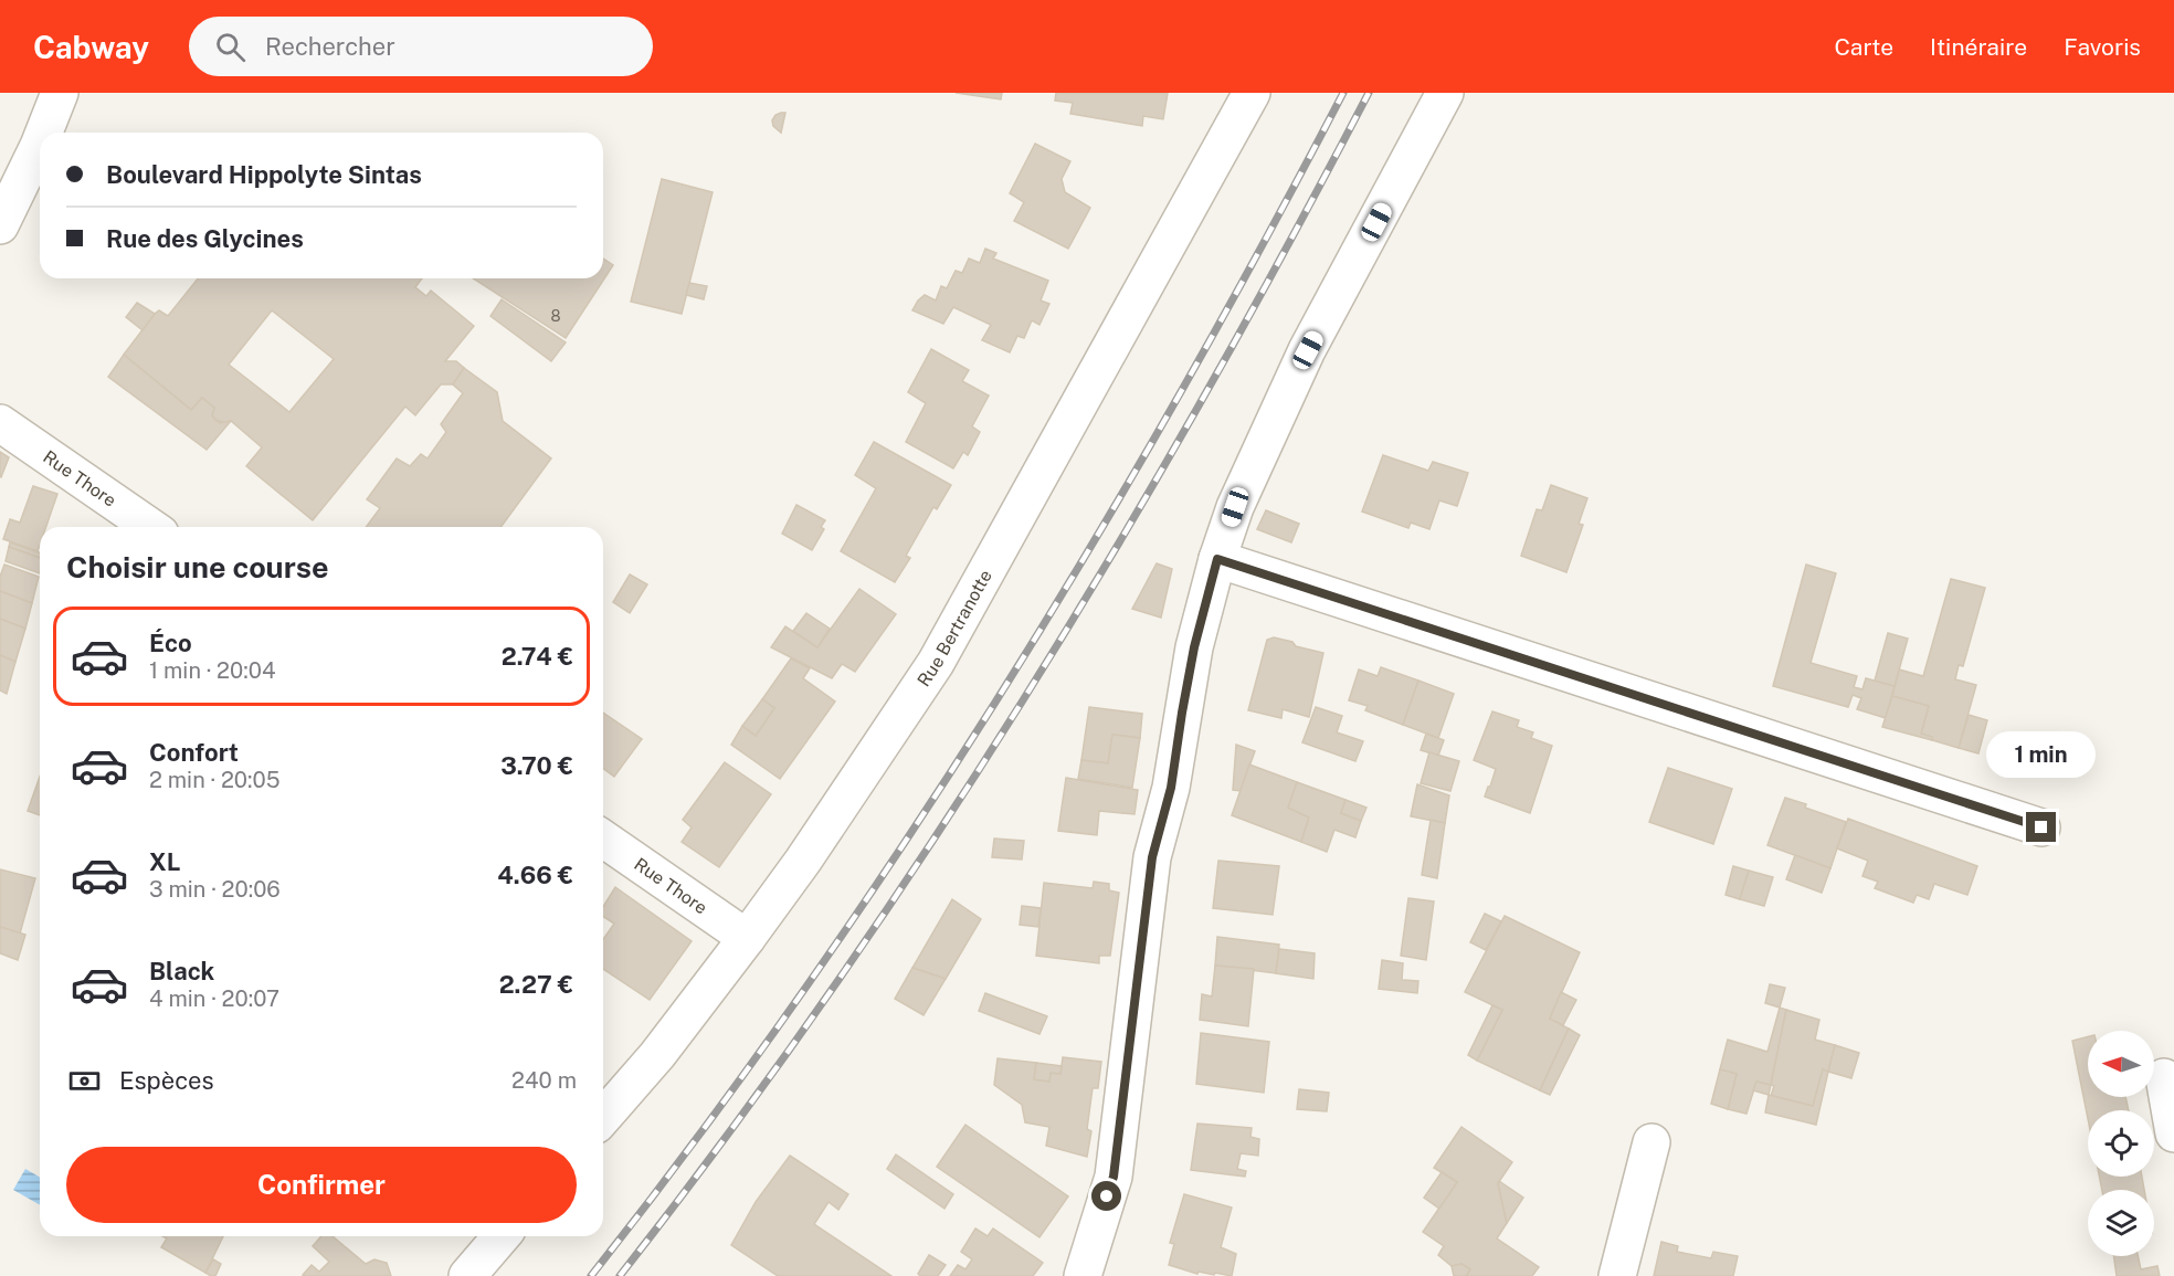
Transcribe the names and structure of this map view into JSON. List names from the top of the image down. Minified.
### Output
{"streets":{"street":["Rue Thore","Rue Bertranotte"]},"crossings":[["Rue Thore","Rue Bertranotte"]],"house_numbers":["8"],"north":"left","page":{"header":"Cabway","search":"Rechercher","nav":["Carte","Itinéraire","Favoris"],"banner":["Boulevard Hippolyte Sintas","Rue des Glycines"],"heading":"Choisir une course","list":[{"name":"Éco","note":"1 min · 20:04","value":"2.74 €"},{"name":"Confort","note":"2 min · 20:05","value":"3.70 €"},{"name":"XL","note":"3 min · 20:06","value":"4.66 €"},{"name":"Black","note":"4 min · 20:07","value":"2.27 €"}],"bubble":"1 min","pay":["Espèces","240 m"],"buttons":"Confirmer"}}
